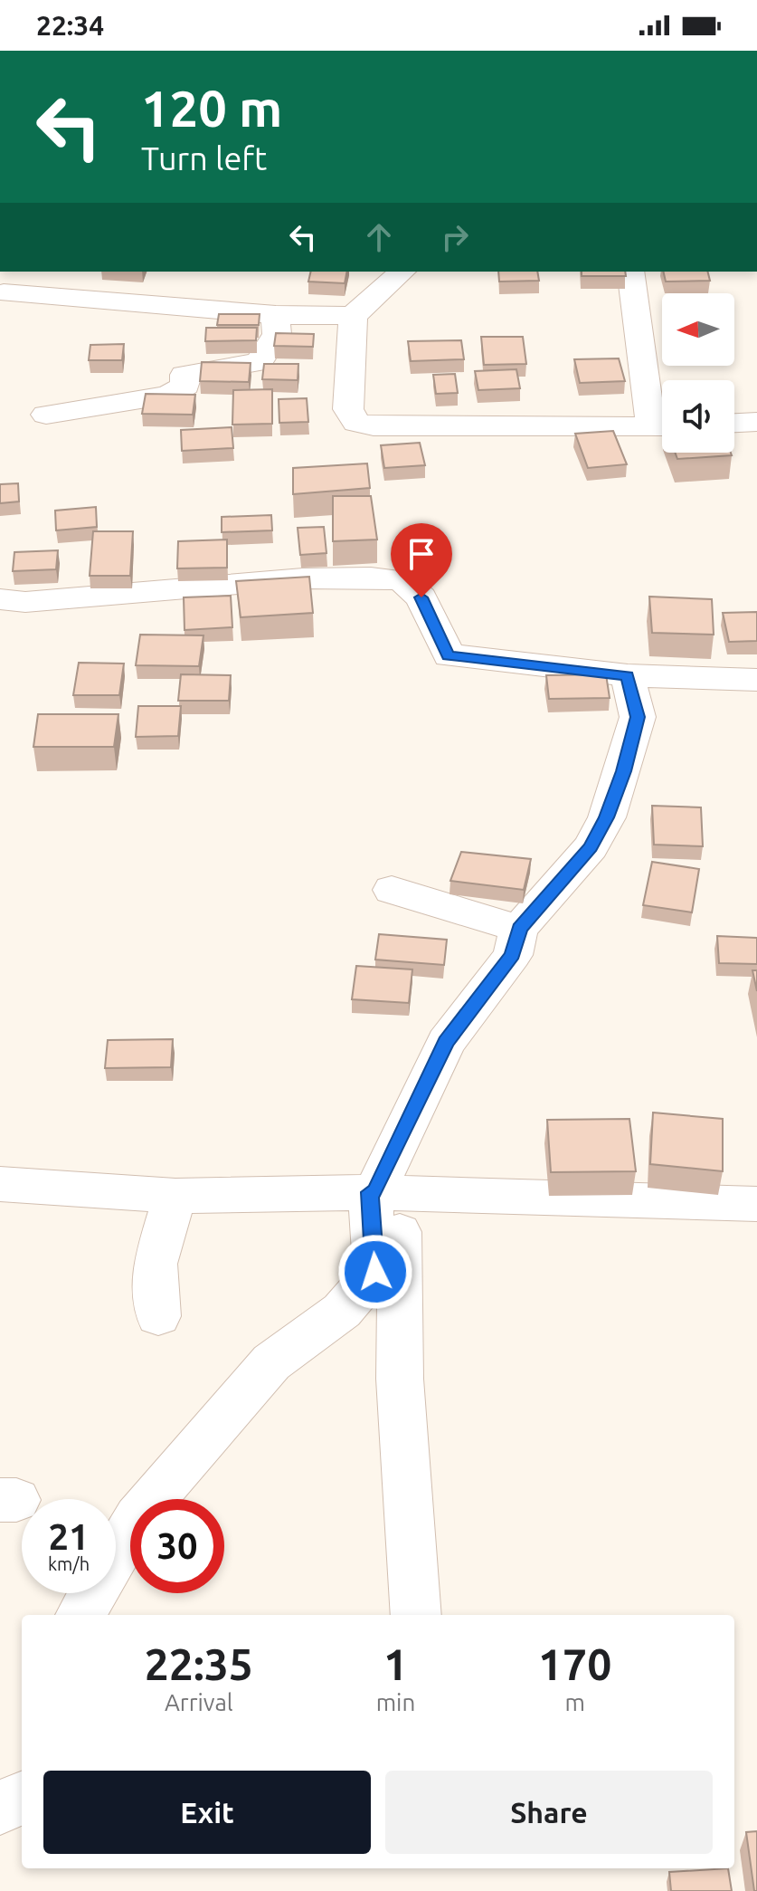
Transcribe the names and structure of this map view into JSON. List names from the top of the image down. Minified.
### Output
{"north":"left","page":{"status":"22:34","turn":["120 m","Turn left"],"speed":"21 km/h","limit":"30","eta":["22:35","Arrival","1","min","170","m"],"buttons":["Exit","Share"]}}
